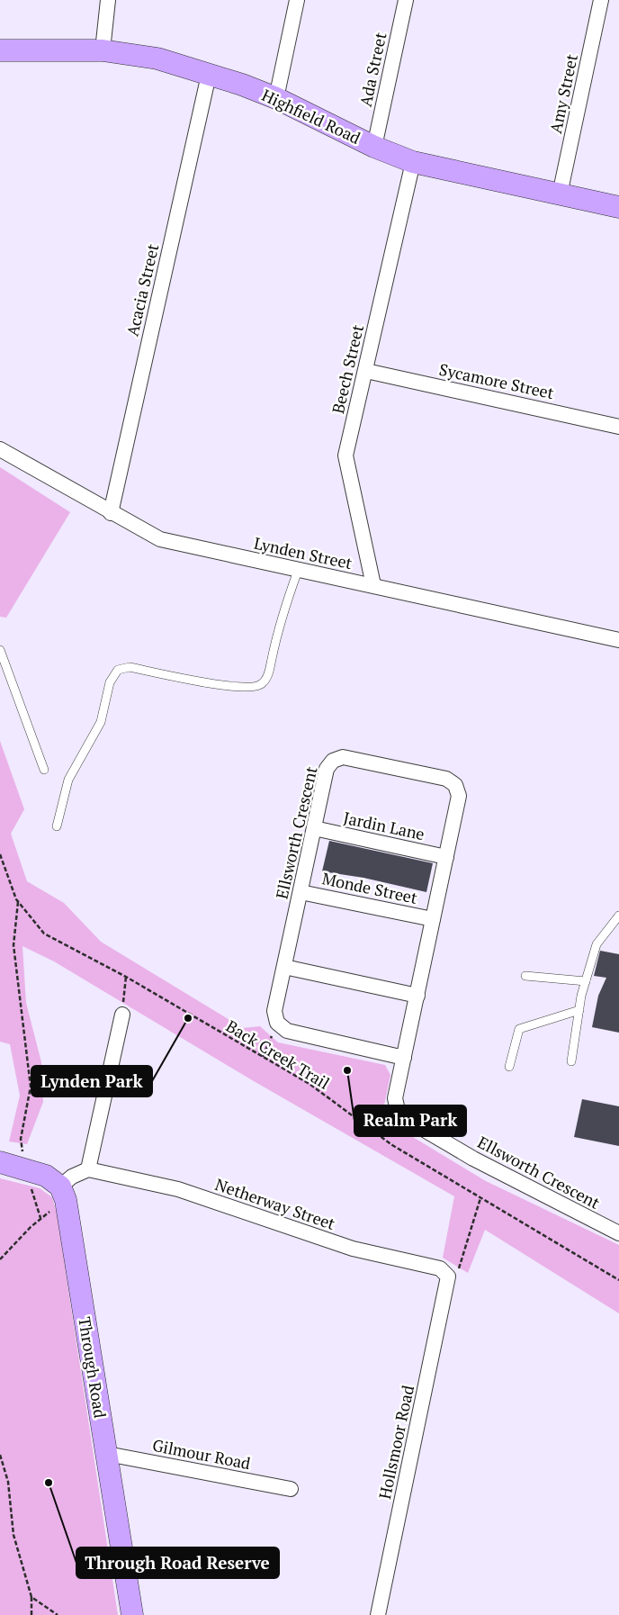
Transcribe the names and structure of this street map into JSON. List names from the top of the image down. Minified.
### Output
{"streets":{"main road":["Highfield Road","Through Road"],"street":["Ada Street","Amy Street","Acacia Street","Beech Street","Sycamore Street","Lynden Street","Jardin Lane","Ellsworth Crescent","Monde Street","Netherway Street","Hollsmoor Road","Gilmour Road"],"path":["Back Creek Trail"]},"crossings":[["Ada Street","Highfield Road"],["Amy Street","Highfield Road"],["Highfield Road","Acacia Street"],["Highfield Road","Beech Street"],["Acacia Street","Lynden Street"],["Beech Street","Sycamore Street"],["Beech Street","Lynden Street"],["Jardin Lane","Ellsworth Crescent"],["Ellsworth Crescent","Monde Street"],["Netherway Street","Hollsmoor Road"],["Through Road","Gilmour Road"]],"places":["Lynden Park","Realm Park","Through Road Reserve"]}
